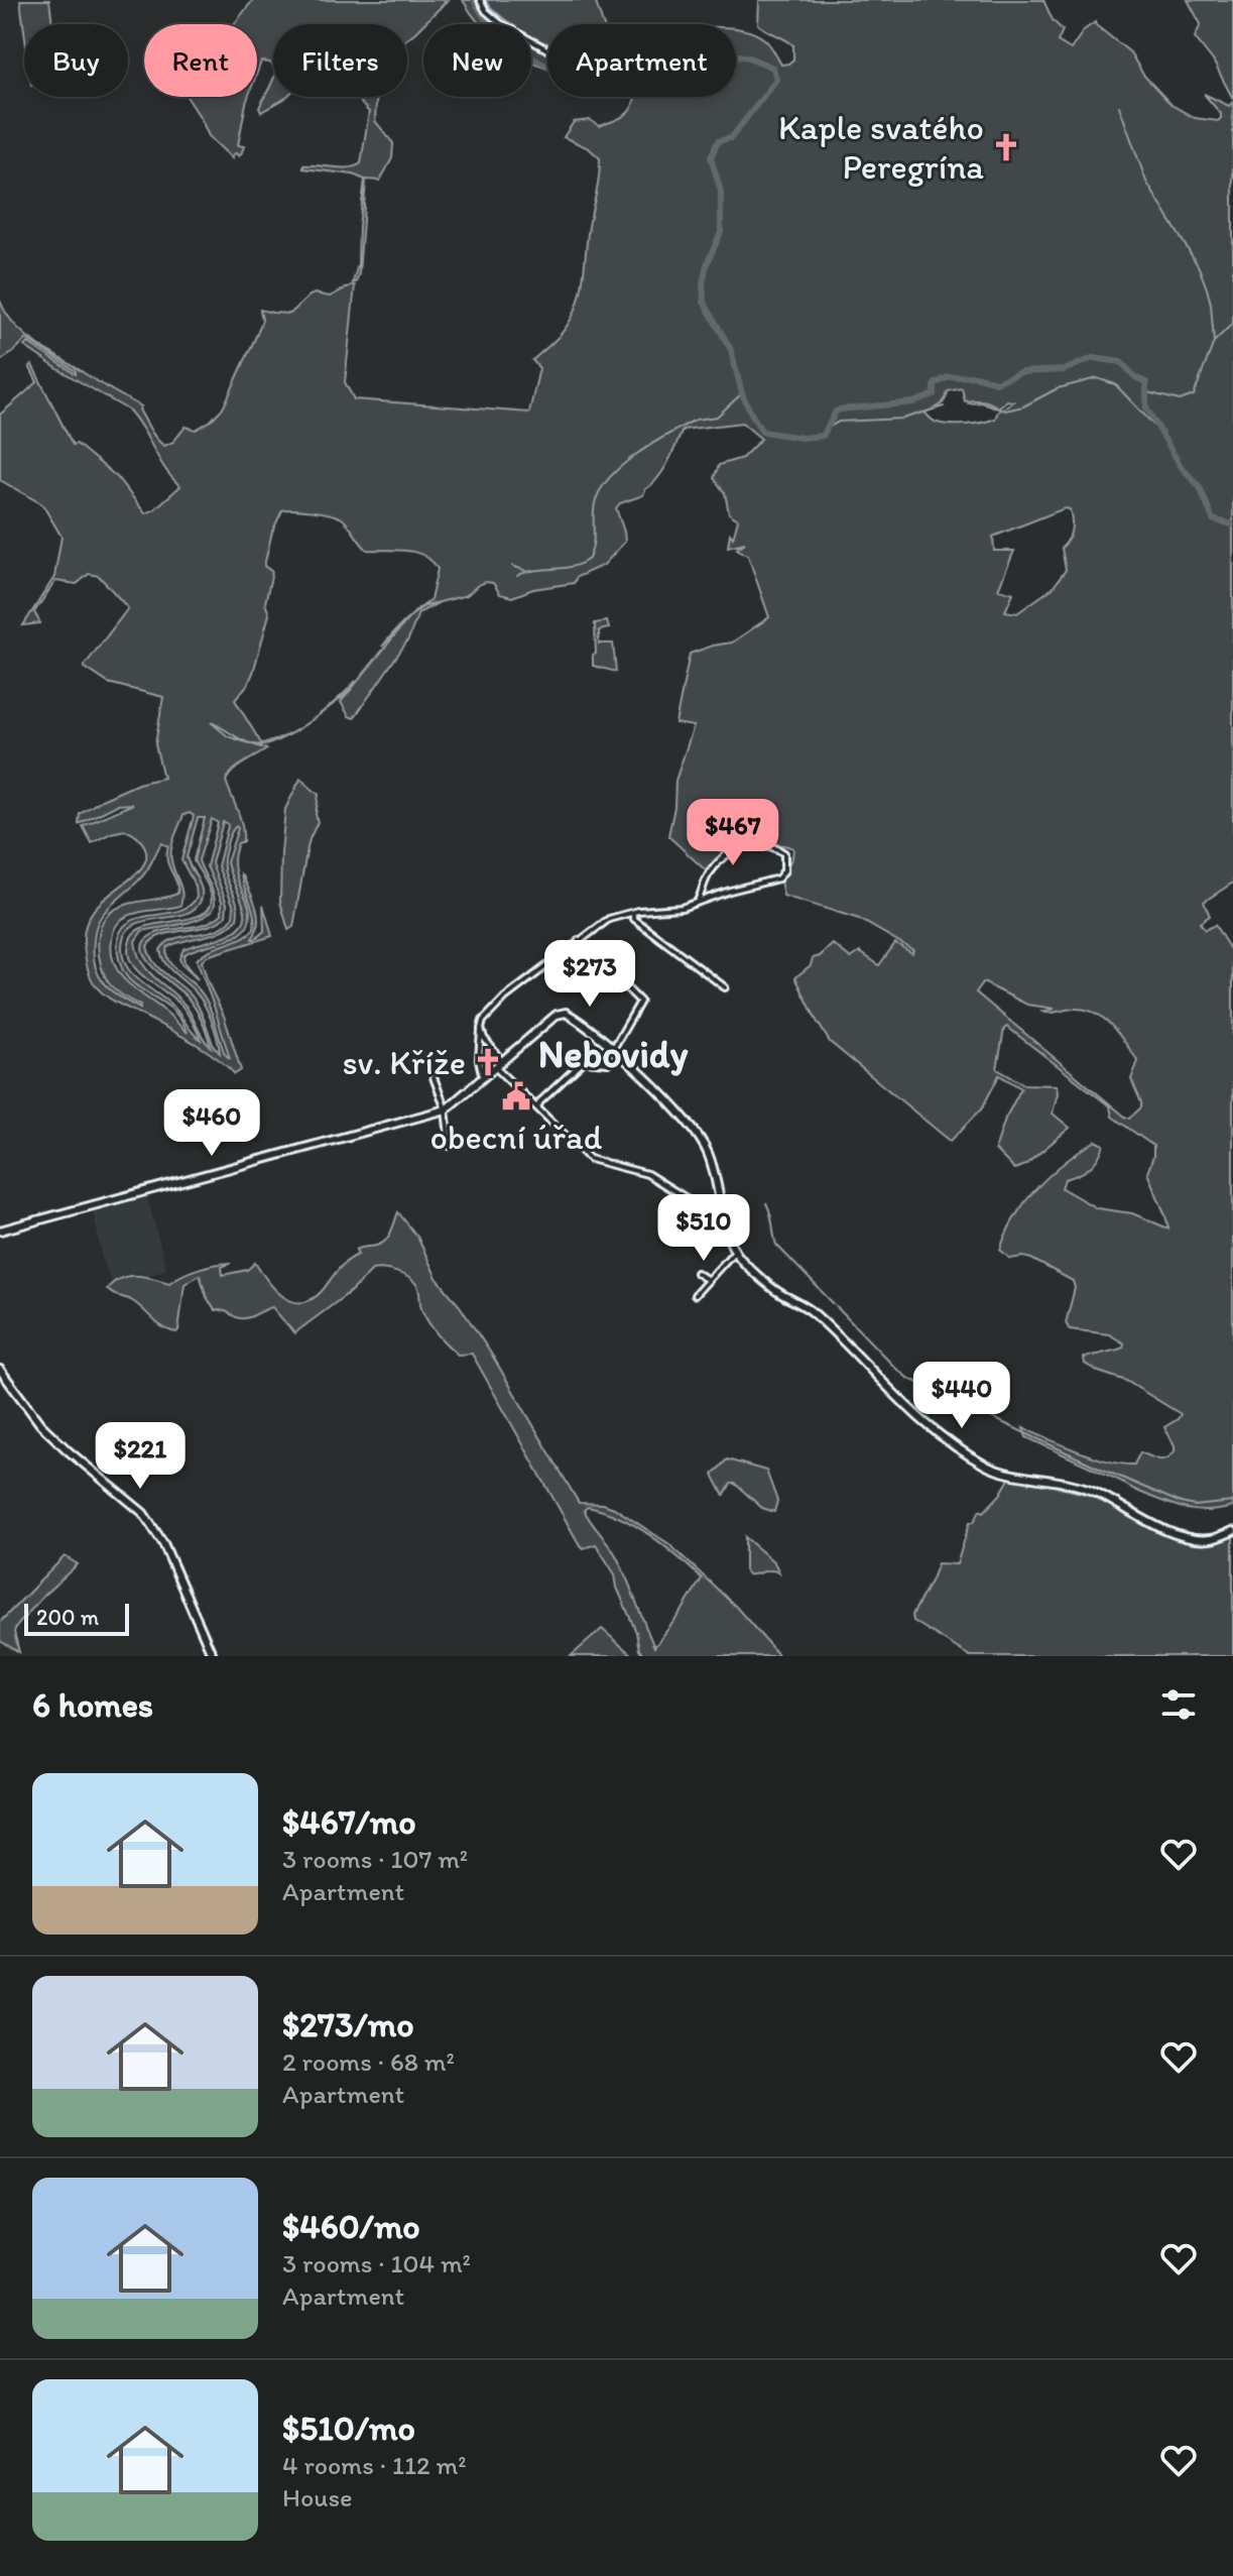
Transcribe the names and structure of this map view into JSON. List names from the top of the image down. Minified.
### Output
{"districts":["Nebovidy"],"places":{"church":["Kaple svatého Peregrína","sv. Kříže"],"public building":["obecní úřad"]},"scale_bar":"200 m","page":{"chip":["Buy","Rent","Filters","New","Apartment"],"price":["$467","$273","$460","$510","$440","$221"],"scale":"200 m","heading":"6 homes","list":[{"name":"$467/mo","note":"3 rooms · 107 m² · Apartment"},{"name":"$273/mo","note":"2 rooms · 68 m² · Apartment"},{"name":"$460/mo","note":"3 rooms · 104 m² · Apartment"},{"name":"$510/mo","note":"4 rooms · 112 m² · House"}]}}
